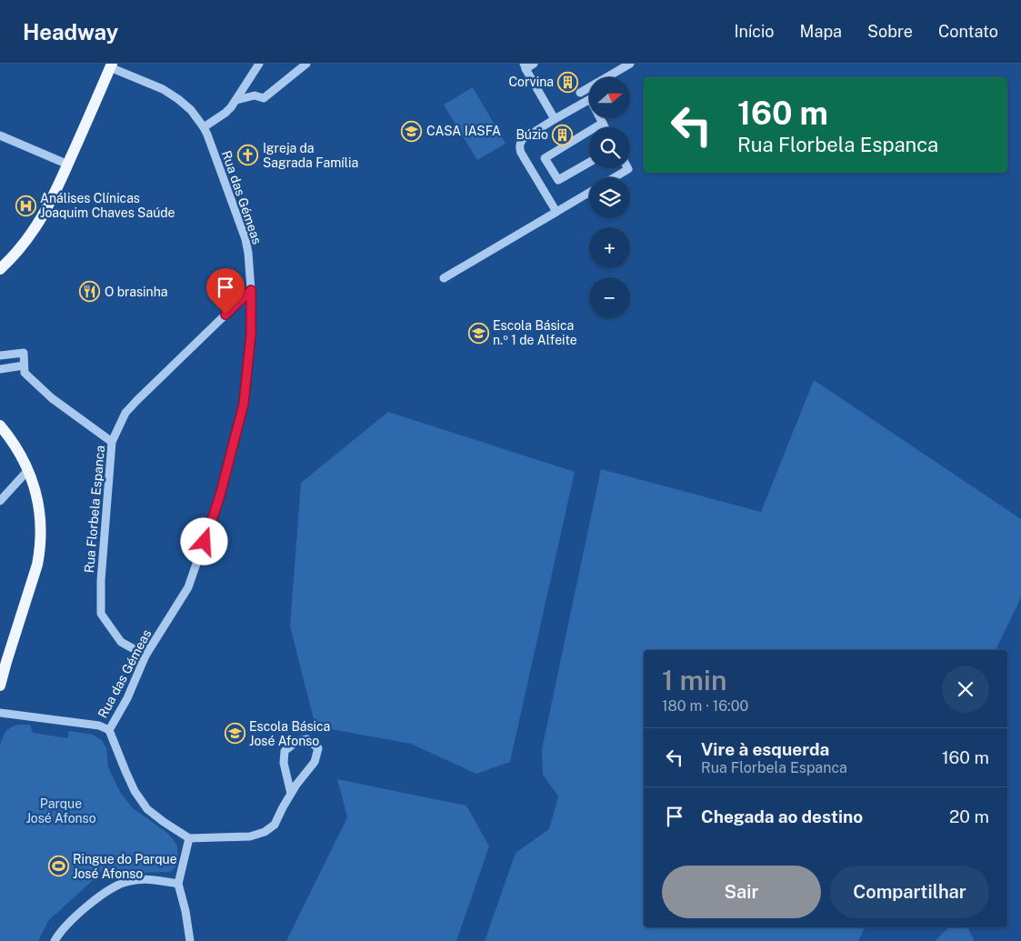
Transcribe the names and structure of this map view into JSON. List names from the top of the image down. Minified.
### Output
{"streets":{"street":["Rua das Gémeas","Rua Florbela Espanca"]},"crossings":[["Rua das Gémeas","Rua Florbela Espanca"]],"parks":["Parque José Afonso"],"places":{"building":["Corvina","Búzio"],"school or university":["CASA IASFA","Escola Básica n.º 1 de Alfeite","Escola Básica José Afonso"],"church":["Igreja da Sagrada Família"],"hospital":["Análises Clínicas Joaquim Chaves Saúde"],"restaurant":["O brasinha"],"sports":["Ringue do Parque José Afonso"]},"north":"right","page":{"header":"Headway","nav":["Início","Mapa","Sobre","Contato"],"map_buttons":["+","−"],"turn":["160 m","Rua Florbela Espanca"],"heading":["1 min","180 m · 16:00"],"list":[{"name":"Vire à esquerda","note":"Rua Florbela Espanca","value":"160 m"},{"name":"Chegada ao destino","value":"20 m"}],"buttons":["Sair","Compartilhar"]}}
